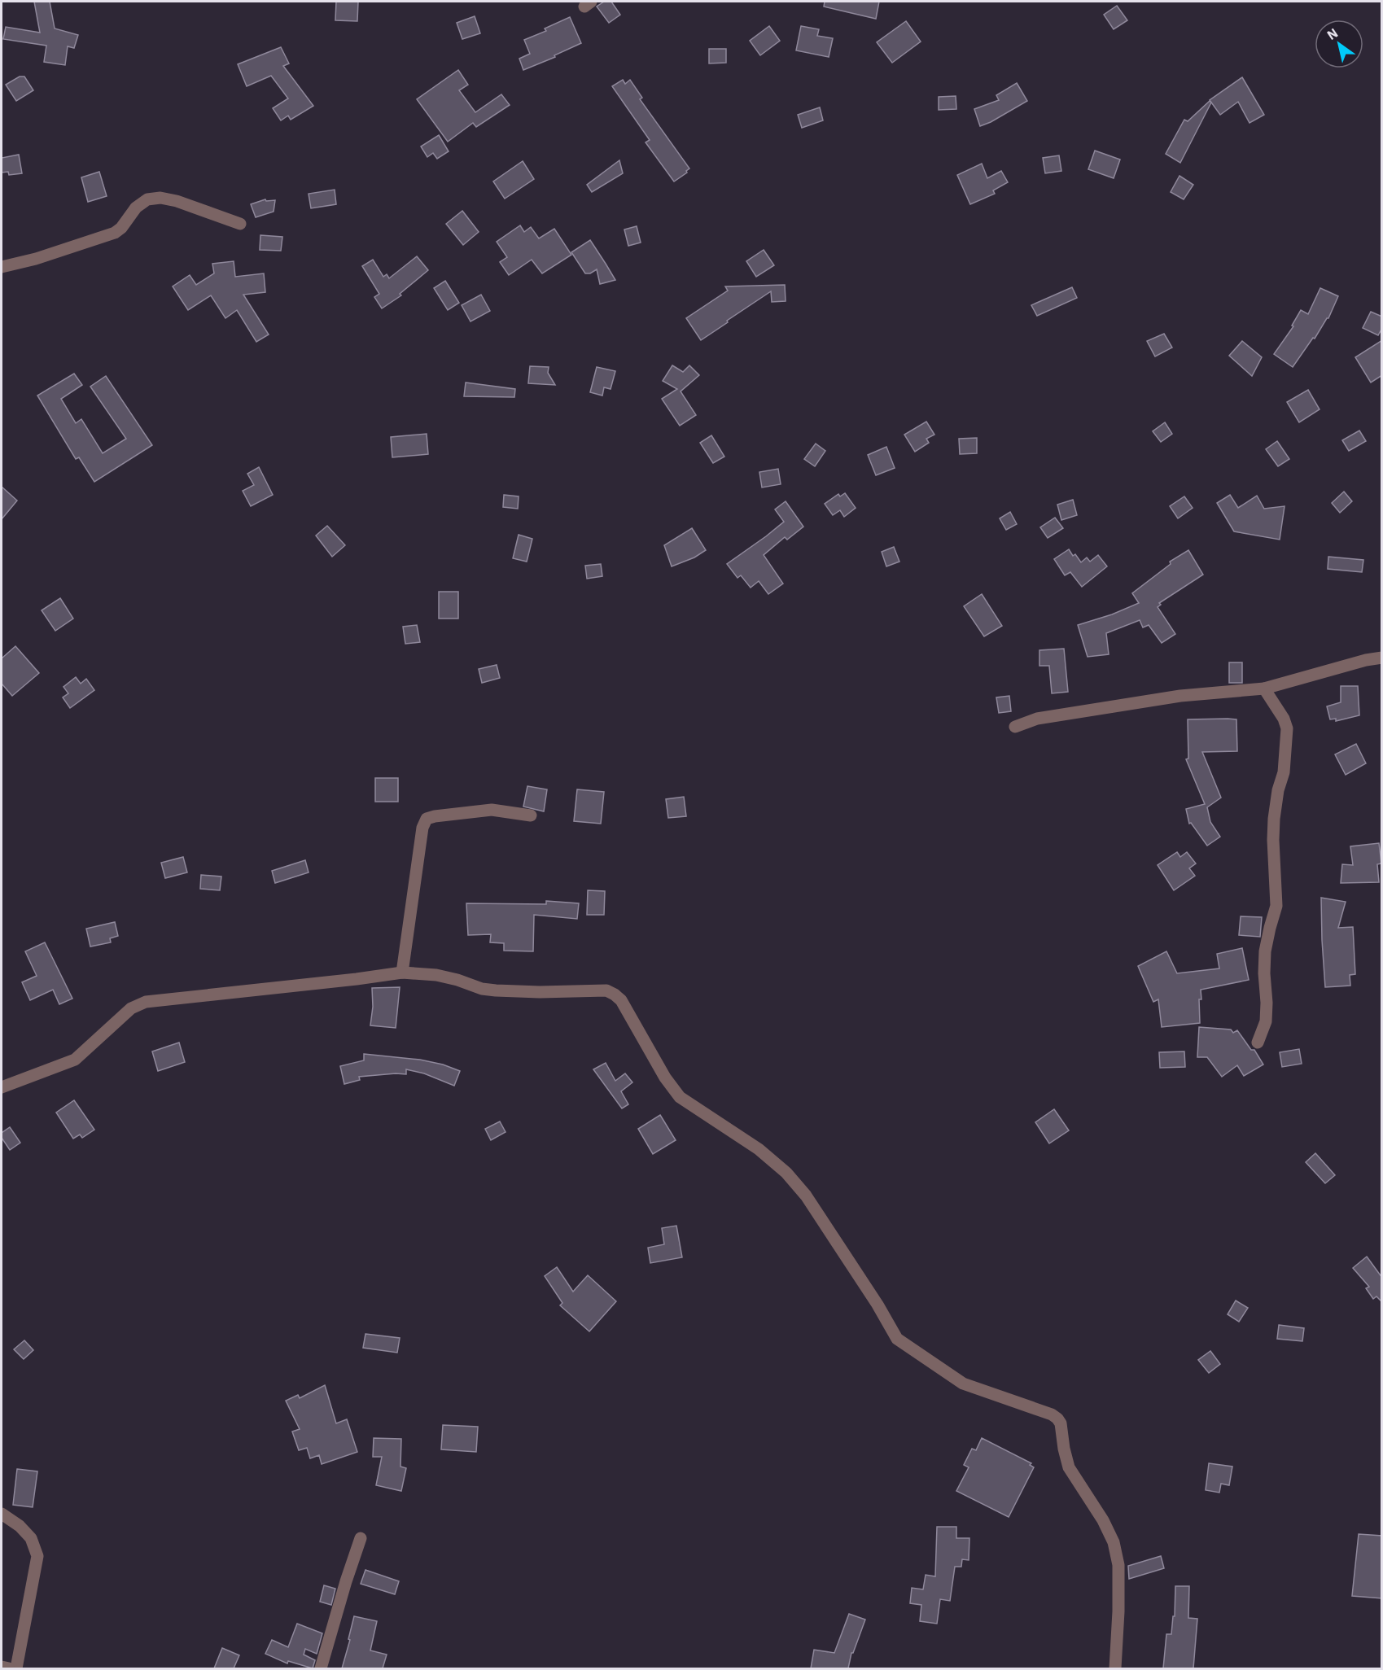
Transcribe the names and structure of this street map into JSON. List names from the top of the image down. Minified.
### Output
{"north":"top left"}
